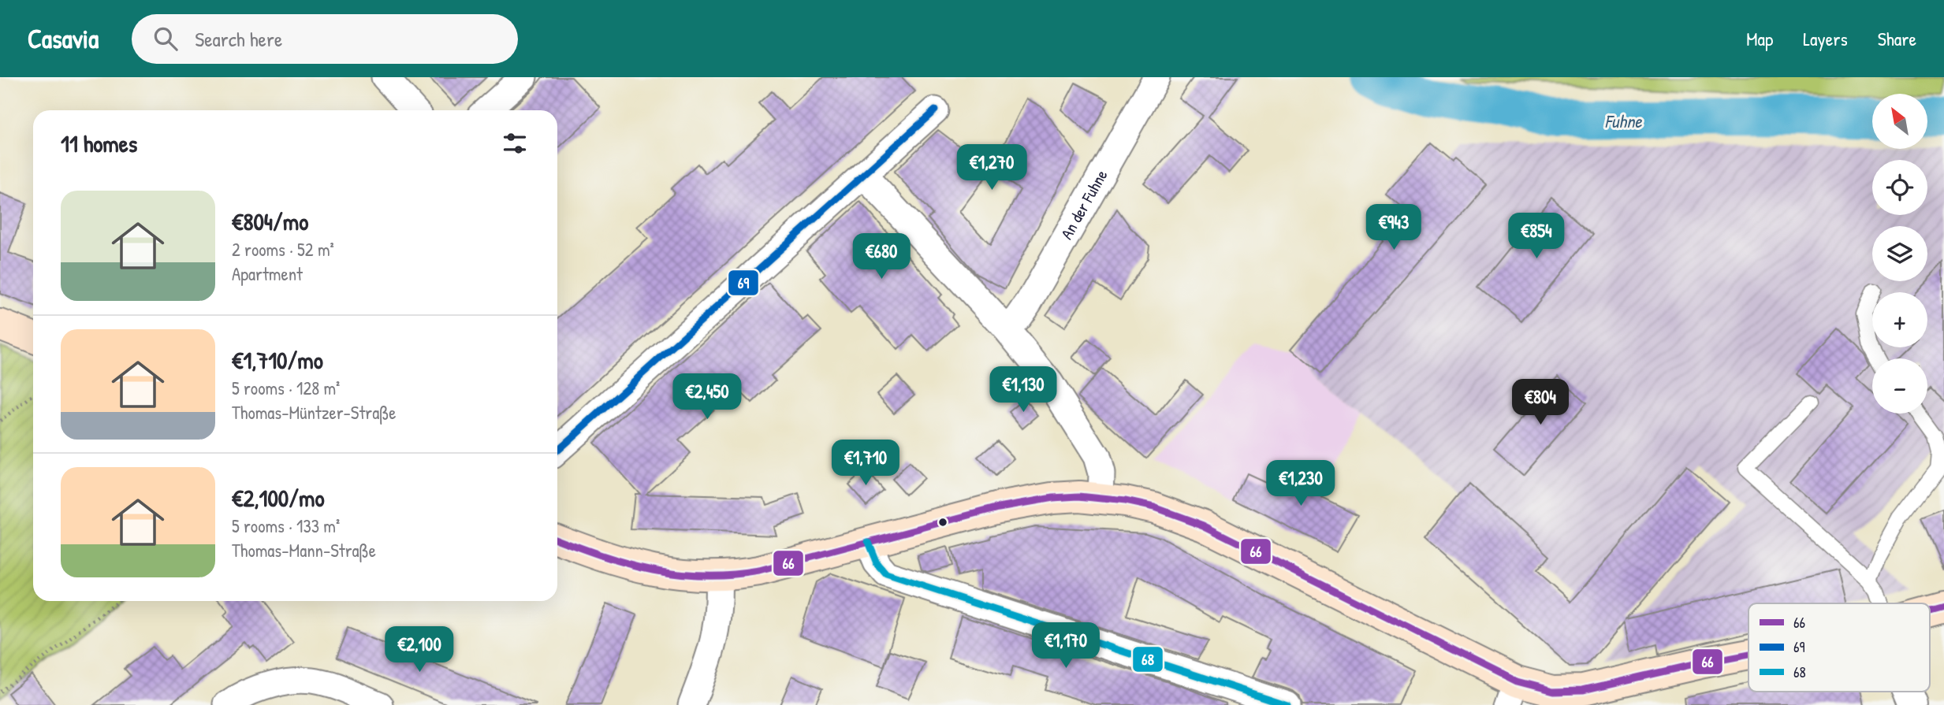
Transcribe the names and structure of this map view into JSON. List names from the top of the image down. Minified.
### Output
{"streets":{"street":["An der Fuhne"]},"water":["Fuhne"],"lines":["transit line 69","transit line 66","transit line 68"],"legend":["66","69","68"],"north":"top left","page":{"header":"Casavia","search":"Search here","nav":["Map","Layers","Share"],"map_buttons":["+","−"],"heading":"11 homes","price":["€1,270","€943","€854","€680","€1,130","€2,450","€804","€1,710","€1,230","€1,170","€2,100"],"list":[{"name":"€804/mo","note":"2 rooms · 52 m² · Apartment"},{"name":"€1,710/mo","note":"5 rooms · 128 m² · Thomas-Müntzer-Straße"},{"name":"€2,100/mo","note":"5 rooms · 133 m² · Thomas-Mann-Straße"}]}}
